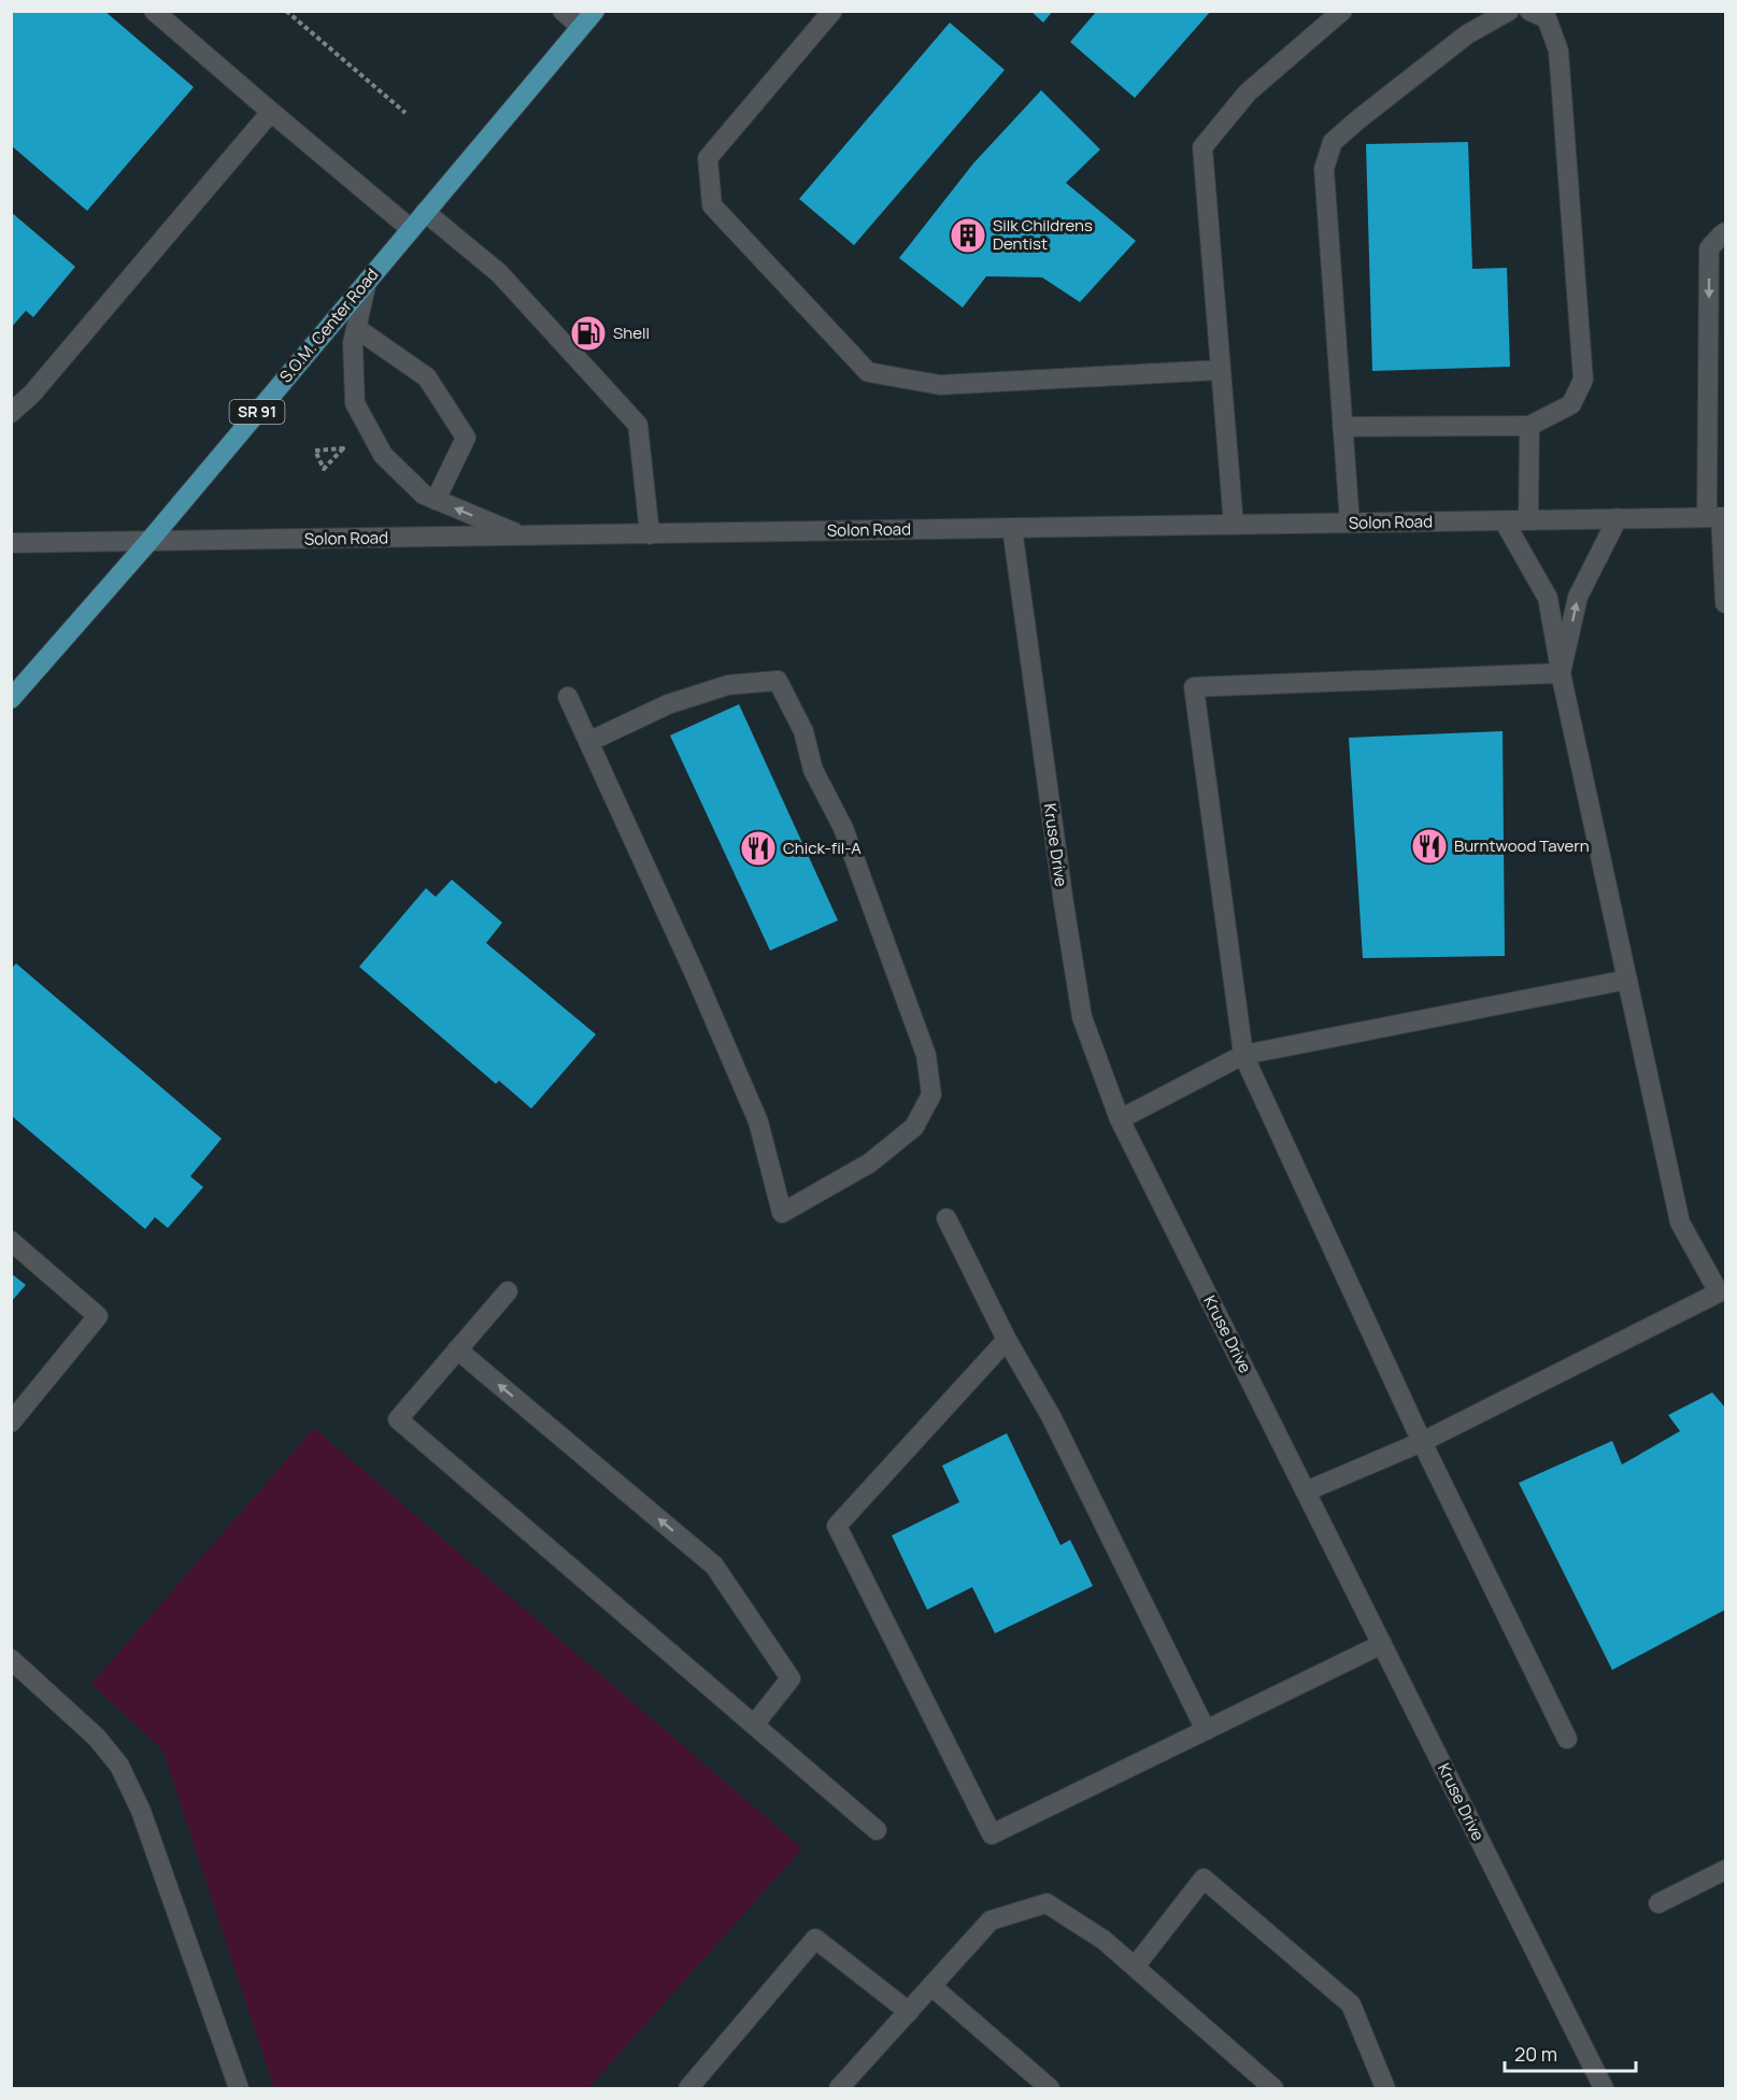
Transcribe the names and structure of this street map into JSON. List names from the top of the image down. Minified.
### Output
{"streets":{"main road":["S.O.M. Center Road","SR 91"],"street":["Solon Road","Kruse Drive"]},"crossings":[["S.O.M. Center Road","Solon Road"],["Solon Road","Kruse Drive"]],"places":{"building":["Silk Childrens Dentist"],"fuel station":["Shell"],"restaurant":["Burntwood Tavern","Chick-fil-A"]},"scale_bar":"20 m"}
